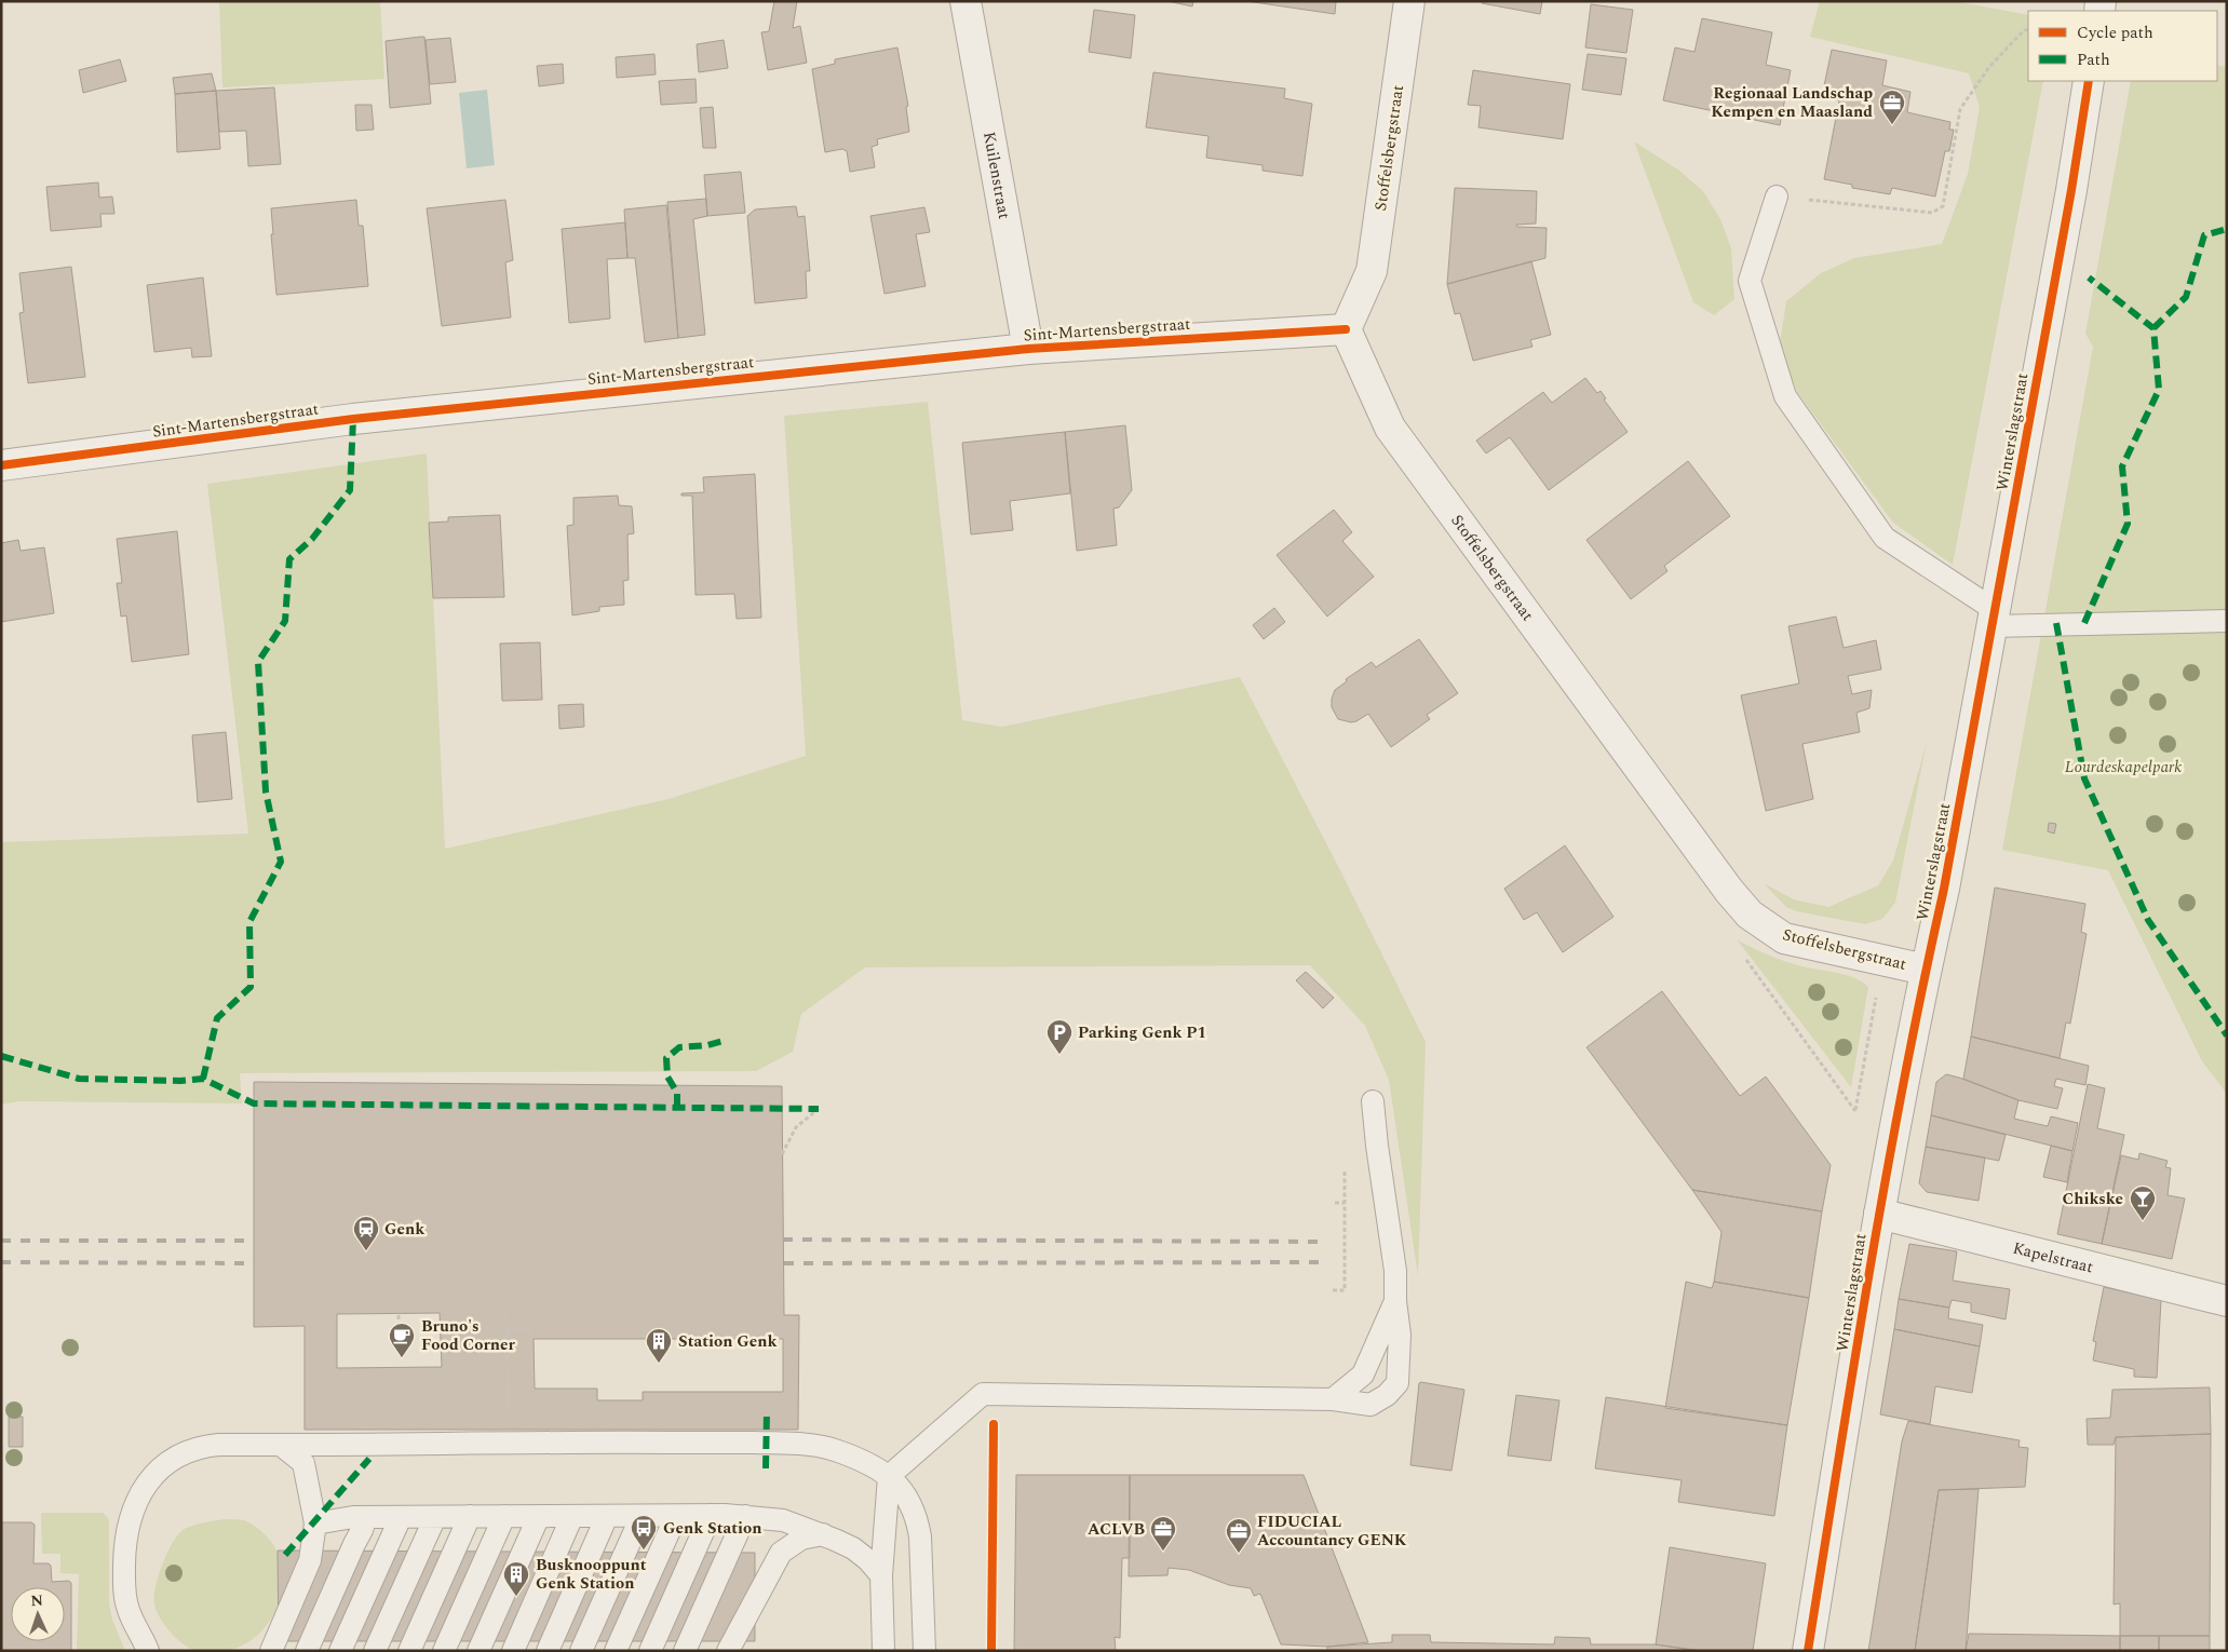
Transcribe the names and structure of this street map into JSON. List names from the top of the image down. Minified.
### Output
{"streets":{"street":["Stoffelsbergstraat","Kuilenstraat","Sint-Martensbergstraat","Winterslagstraat","Kapelstraat"]},"crossings":[["Stoffelsbergstraat","Sint-Martensbergstraat"],["Stoffelsbergstraat","Winterslagstraat"],["Kuilenstraat","Sint-Martensbergstraat"],["Winterslagstraat","Kapelstraat"]],"parks":["Lourdeskapelpark"],"places":{"office":["Regionaal Landschap Kempen en Maasland","ACLVB","FIDUCIAL Accountancy GENK"],"parking":["Parking Genk P1"],"bar":["Chikske"],"station":["Genk"],"cafe":["Bruno's Food Corner"],"building":["Station Genk","Busknooppunt Genk Station"],"bus stop":["Genk Station"]},"legend":["Cycle path","Path"],"north":"top"}
